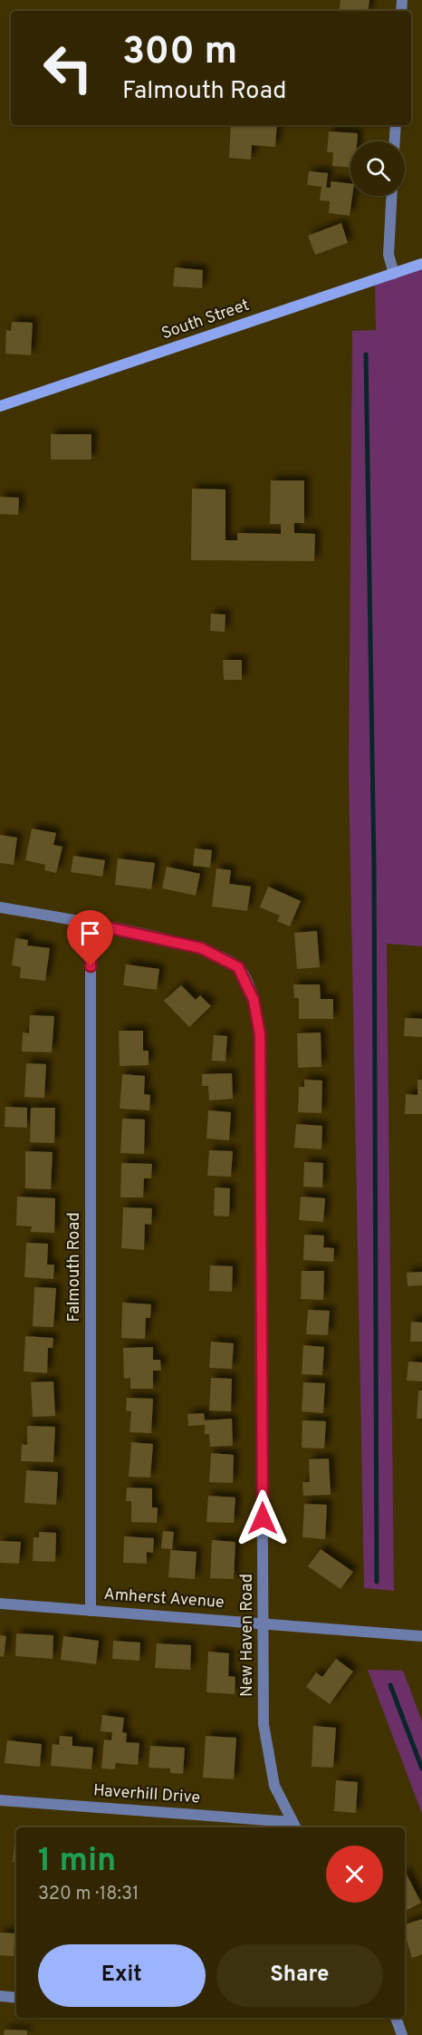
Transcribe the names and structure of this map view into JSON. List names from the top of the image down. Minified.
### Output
{"streets":{"street":["South Street","Falmouth Road","Amherst Avenue","New Haven Road","Haverhill Drive"]},"crossings":[["Falmouth Road","Amherst Avenue"],["Falmouth Road","New Haven Road"],["Amherst Avenue","New Haven Road"],["New Haven Road","Haverhill Drive"]],"page":{"turn":["300 m","Falmouth Road"],"heading":["1 min","320 m · 18:31"],"buttons":["Exit","Share"]}}
